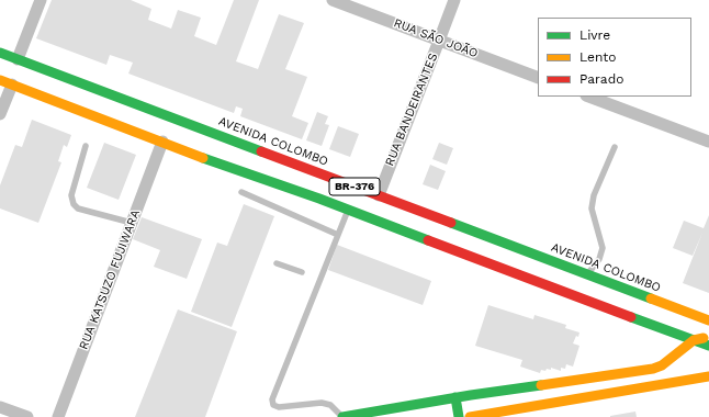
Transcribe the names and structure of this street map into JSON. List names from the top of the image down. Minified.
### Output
{"streets":{"main road":["AVENIDA COLOMBO","BR-376"],"street":["RUA SÃO JOÃO","RUA BANDEIRANTES","RUA KATSUZO FUJIWARA"]},"crossings":[["RUA SÃO JOÃO","RUA BANDEIRANTES"],["RUA BANDEIRANTES","AVENIDA COLOMBO"],["BR-376","RUA KATSUZO FUJIWARA"]],"legend":["Livre","Lento","Parado"]}
